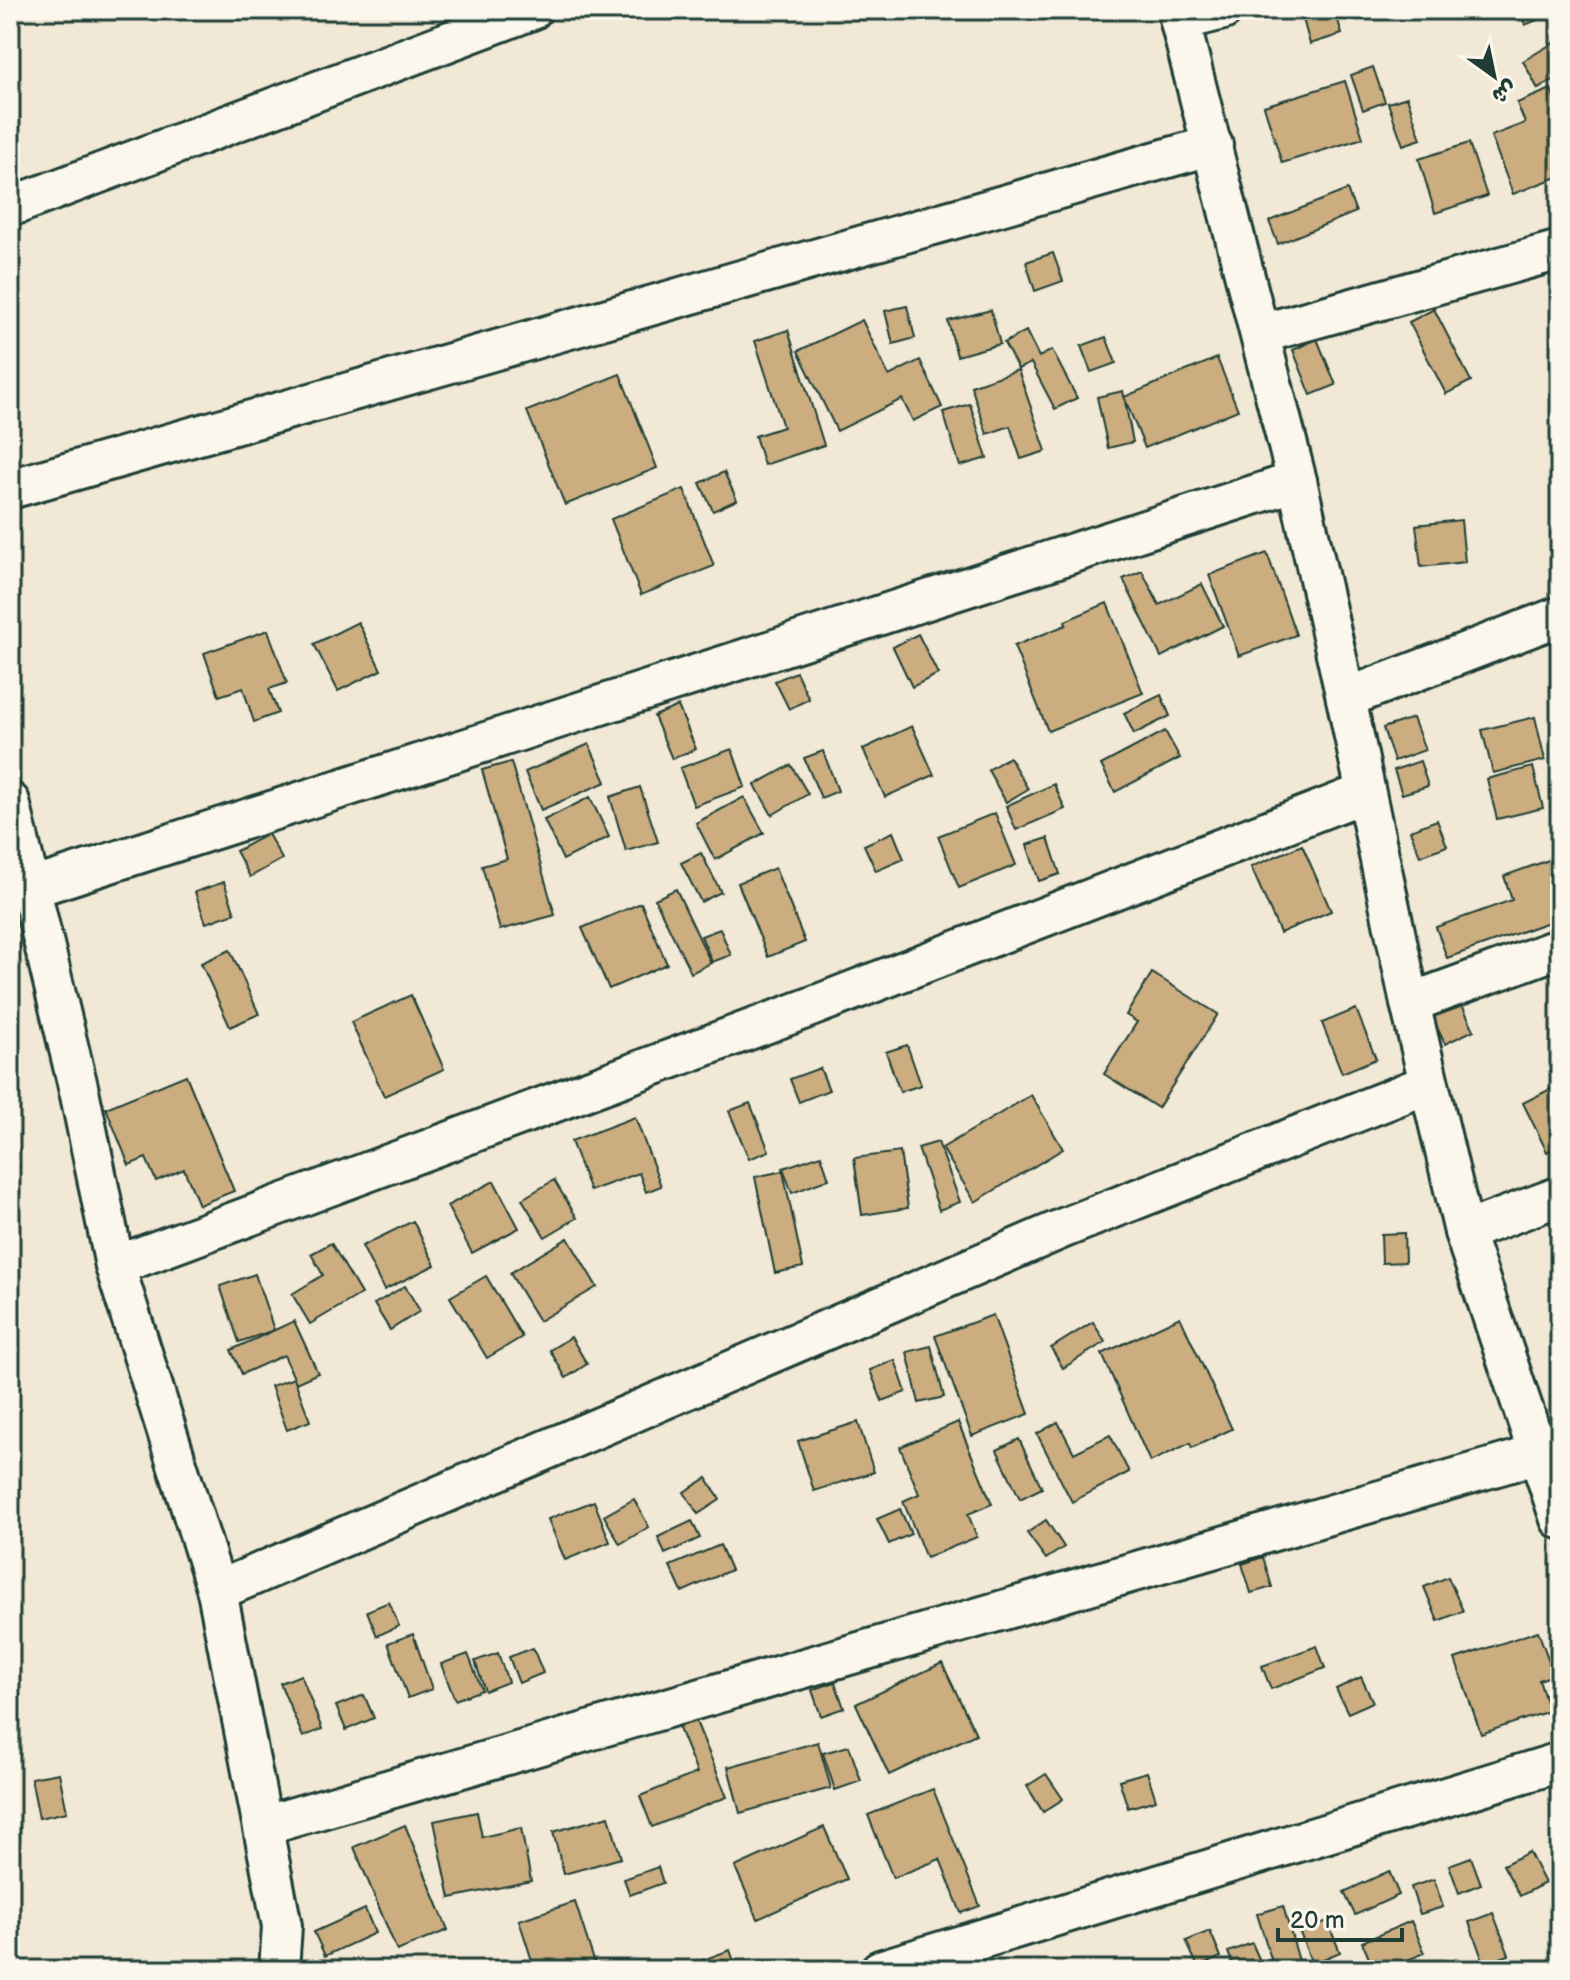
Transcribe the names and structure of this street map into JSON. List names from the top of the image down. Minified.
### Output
{"scale_bar":"20 m","north":"bottom right"}
